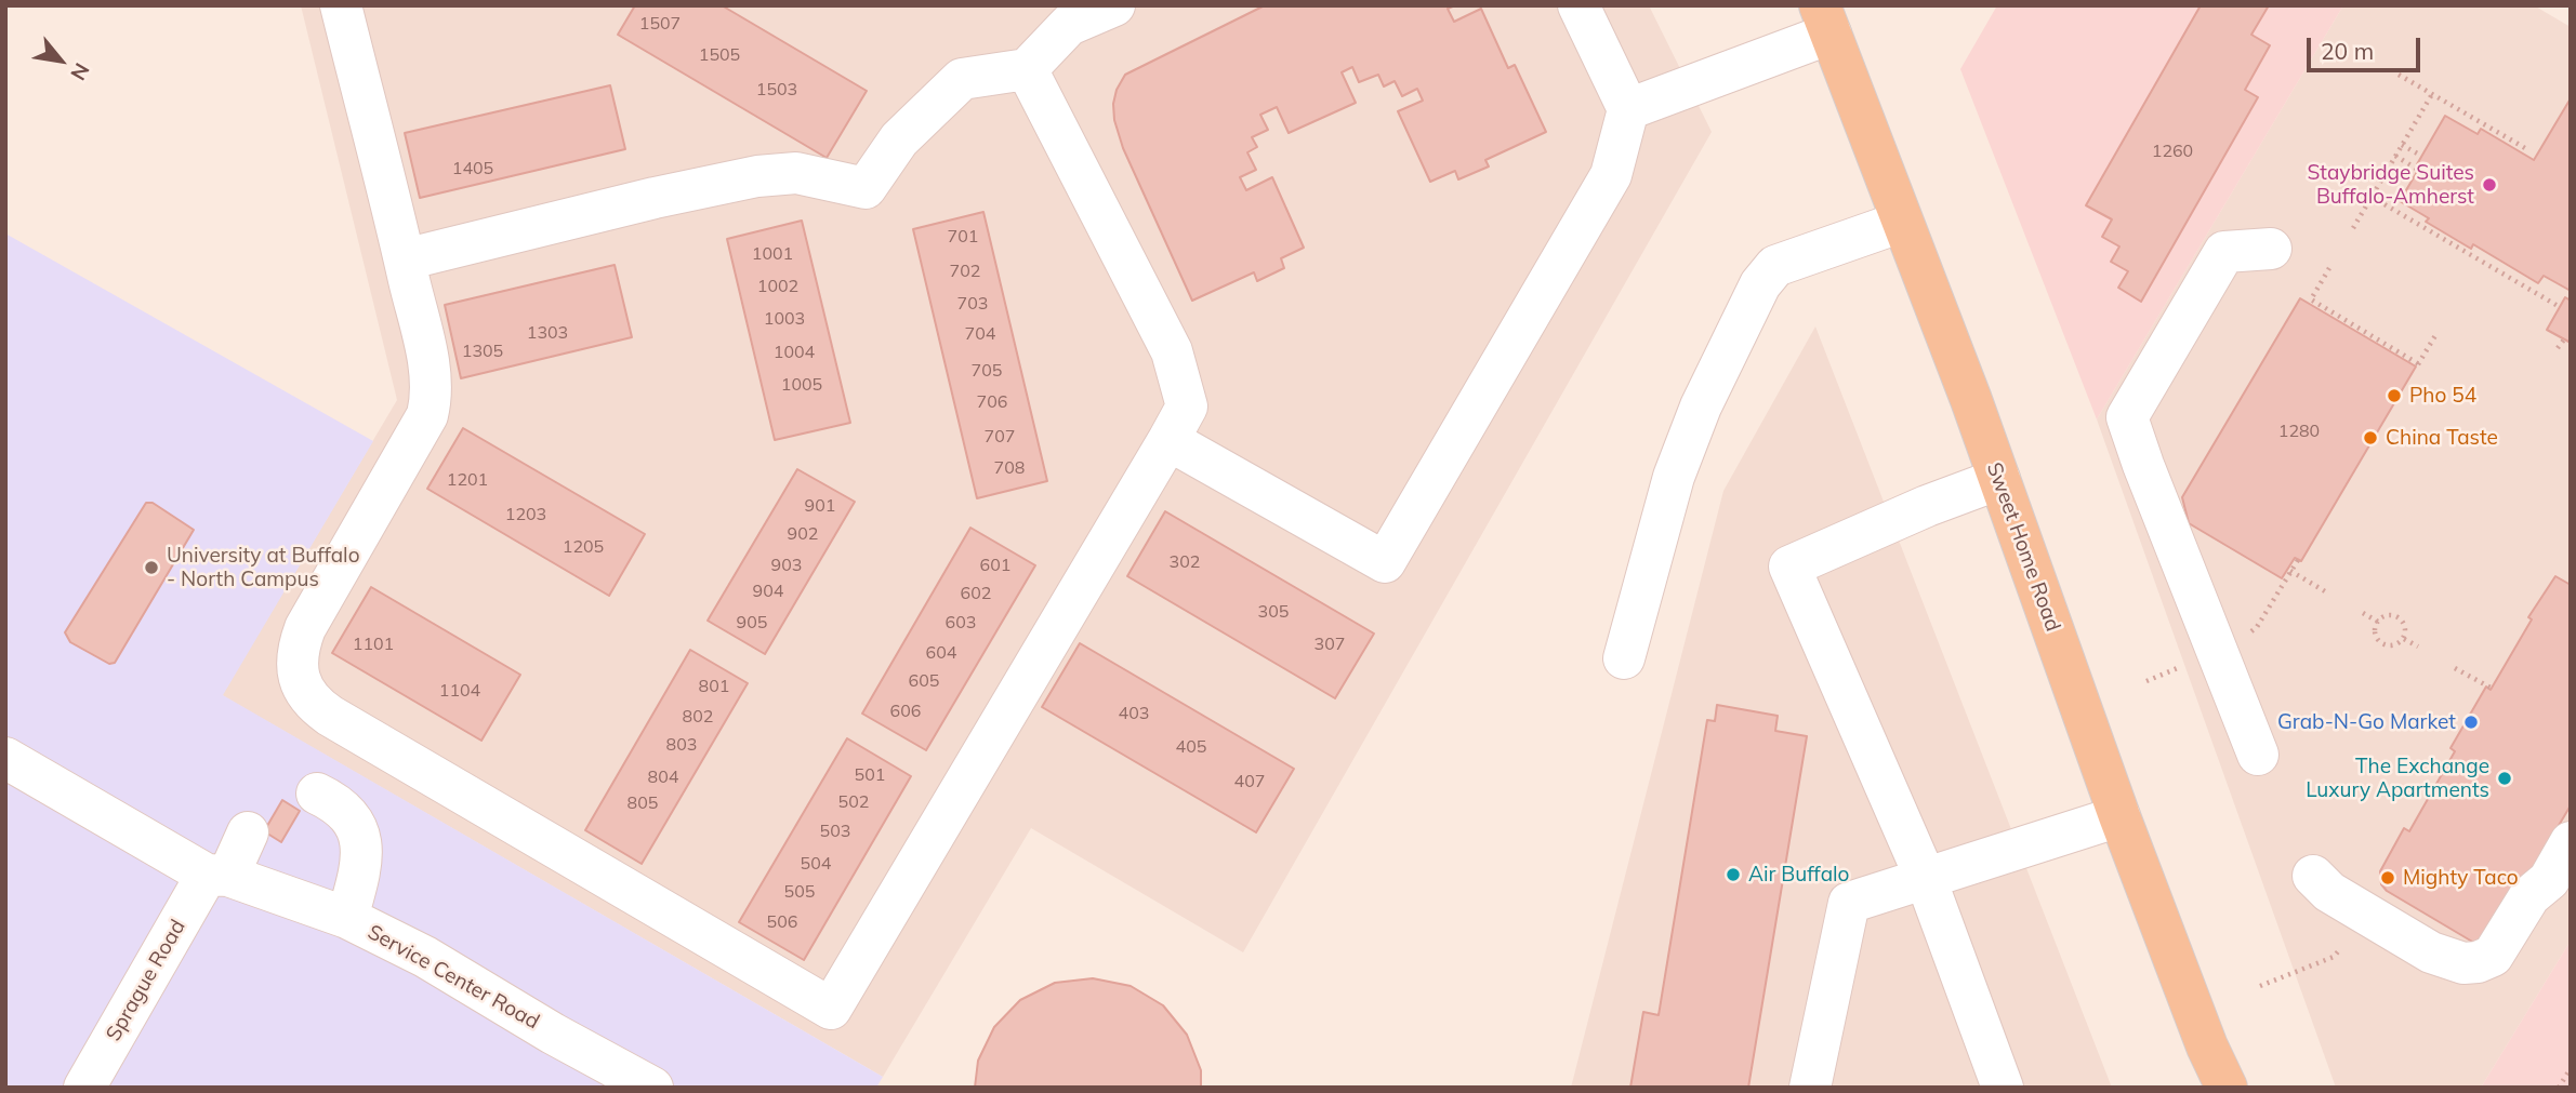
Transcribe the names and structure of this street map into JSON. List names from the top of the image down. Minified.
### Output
{"streets":{"main road":["Sweet Home Road"],"street":["Service Center Road","Sprague Road"]},"crossings":[["Service Center Road","Sprague Road"]],"places":["Staybridge Suites Buffalo-Amherst","Pho 54","China Taste","University at Buffalo - North Campus","Grab-N-Go Market","The Exchange Luxury Apartments","Air Buffalo","Mighty Taco"],"house_numbers":["1507","1505","1503","1260","1405","701","1001","702","1002","703","1003","1303","704","1305","1004","705","1005","706","1280","707","708","1201","901","1203","902","1205","302","903","601","904","602","305","905","603","1101","307","604","605","801","1104","606","403","802","803","405","501","804","407","502","805","503","504","505","506"],"scale_bar":"20 m","north":"bottom right"}
